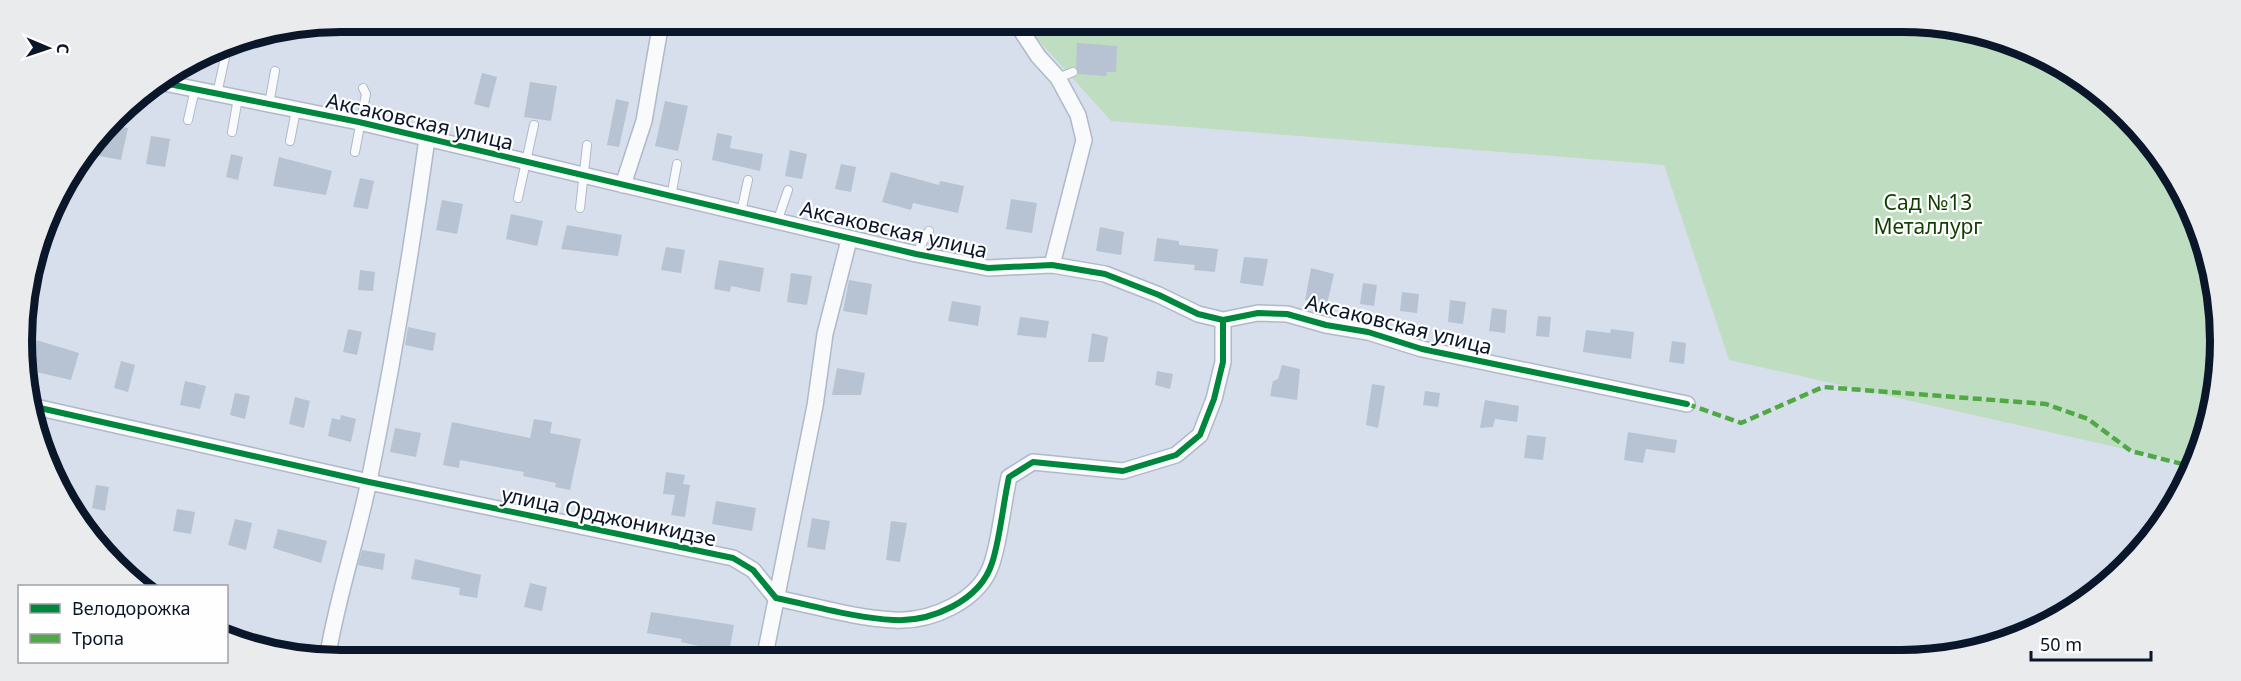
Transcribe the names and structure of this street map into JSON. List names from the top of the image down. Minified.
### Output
{"streets":{"street":["Аксаковская улица","улица Орджоникидзе"]},"parks":["Сад №13 Металлург"],"legend":["Велодорожка","Тропа"],"scale_bar":"50 m","north":"right"}
